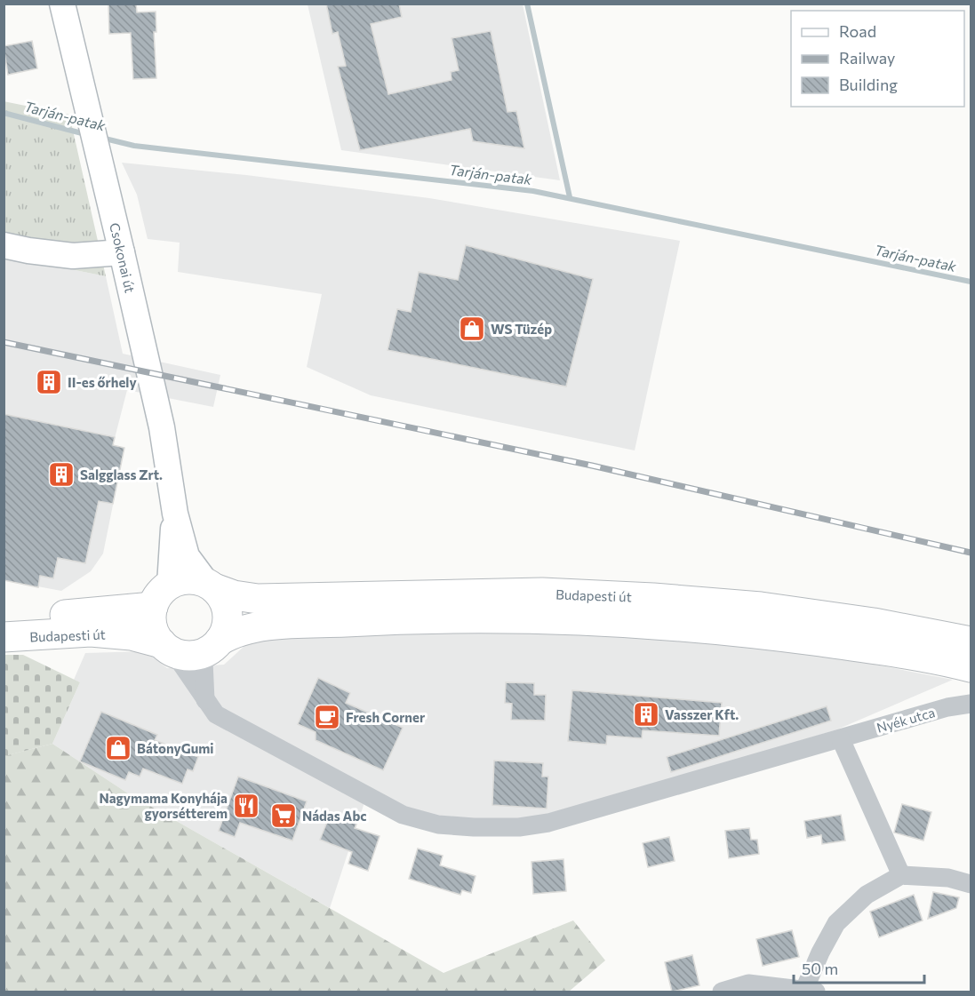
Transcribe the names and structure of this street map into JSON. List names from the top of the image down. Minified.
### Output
{"streets":{"main road":["Csokonai út","Budapesti út"],"street":["Nyék utca"]},"water":["Tarján-patak"],"places":{"shop":["WS Tüzép","BátonyGumi"],"building":["II-es őrhely","Salgglass Zrt.","Vasszer Kft."],"cafe":["Fresh Corner"],"restaurant":["Nagymama Konyhája gyorsétterem"],"supermarket":["Nádas Abc"]},"legend":["Road","Railway","Building"],"scale_bar":"50 m"}
